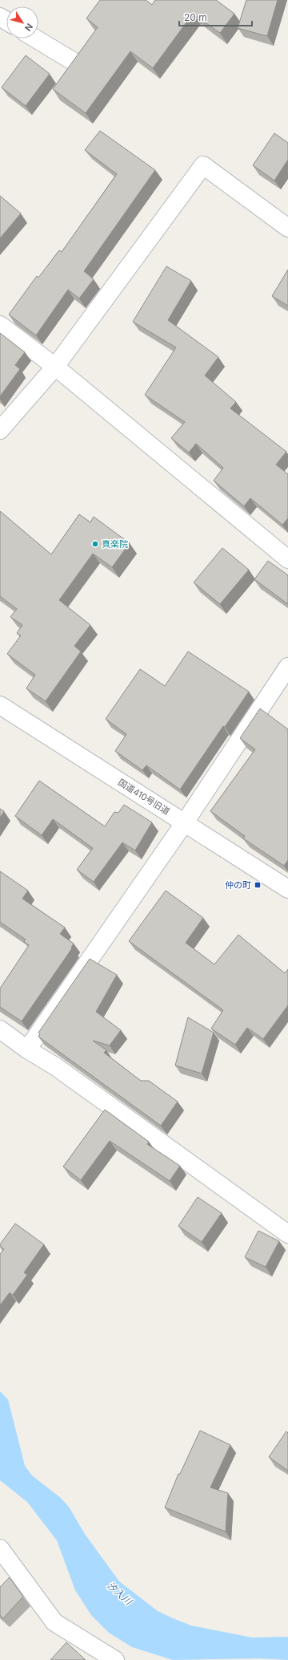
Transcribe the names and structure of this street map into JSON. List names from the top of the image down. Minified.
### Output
{"streets":{"street":["国道410号旧道"]},"water":["汐入川"],"places":{"other":["真楽院"],"transit":["仲の町"]},"scale_bar":"20 m","north":"bottom right"}
